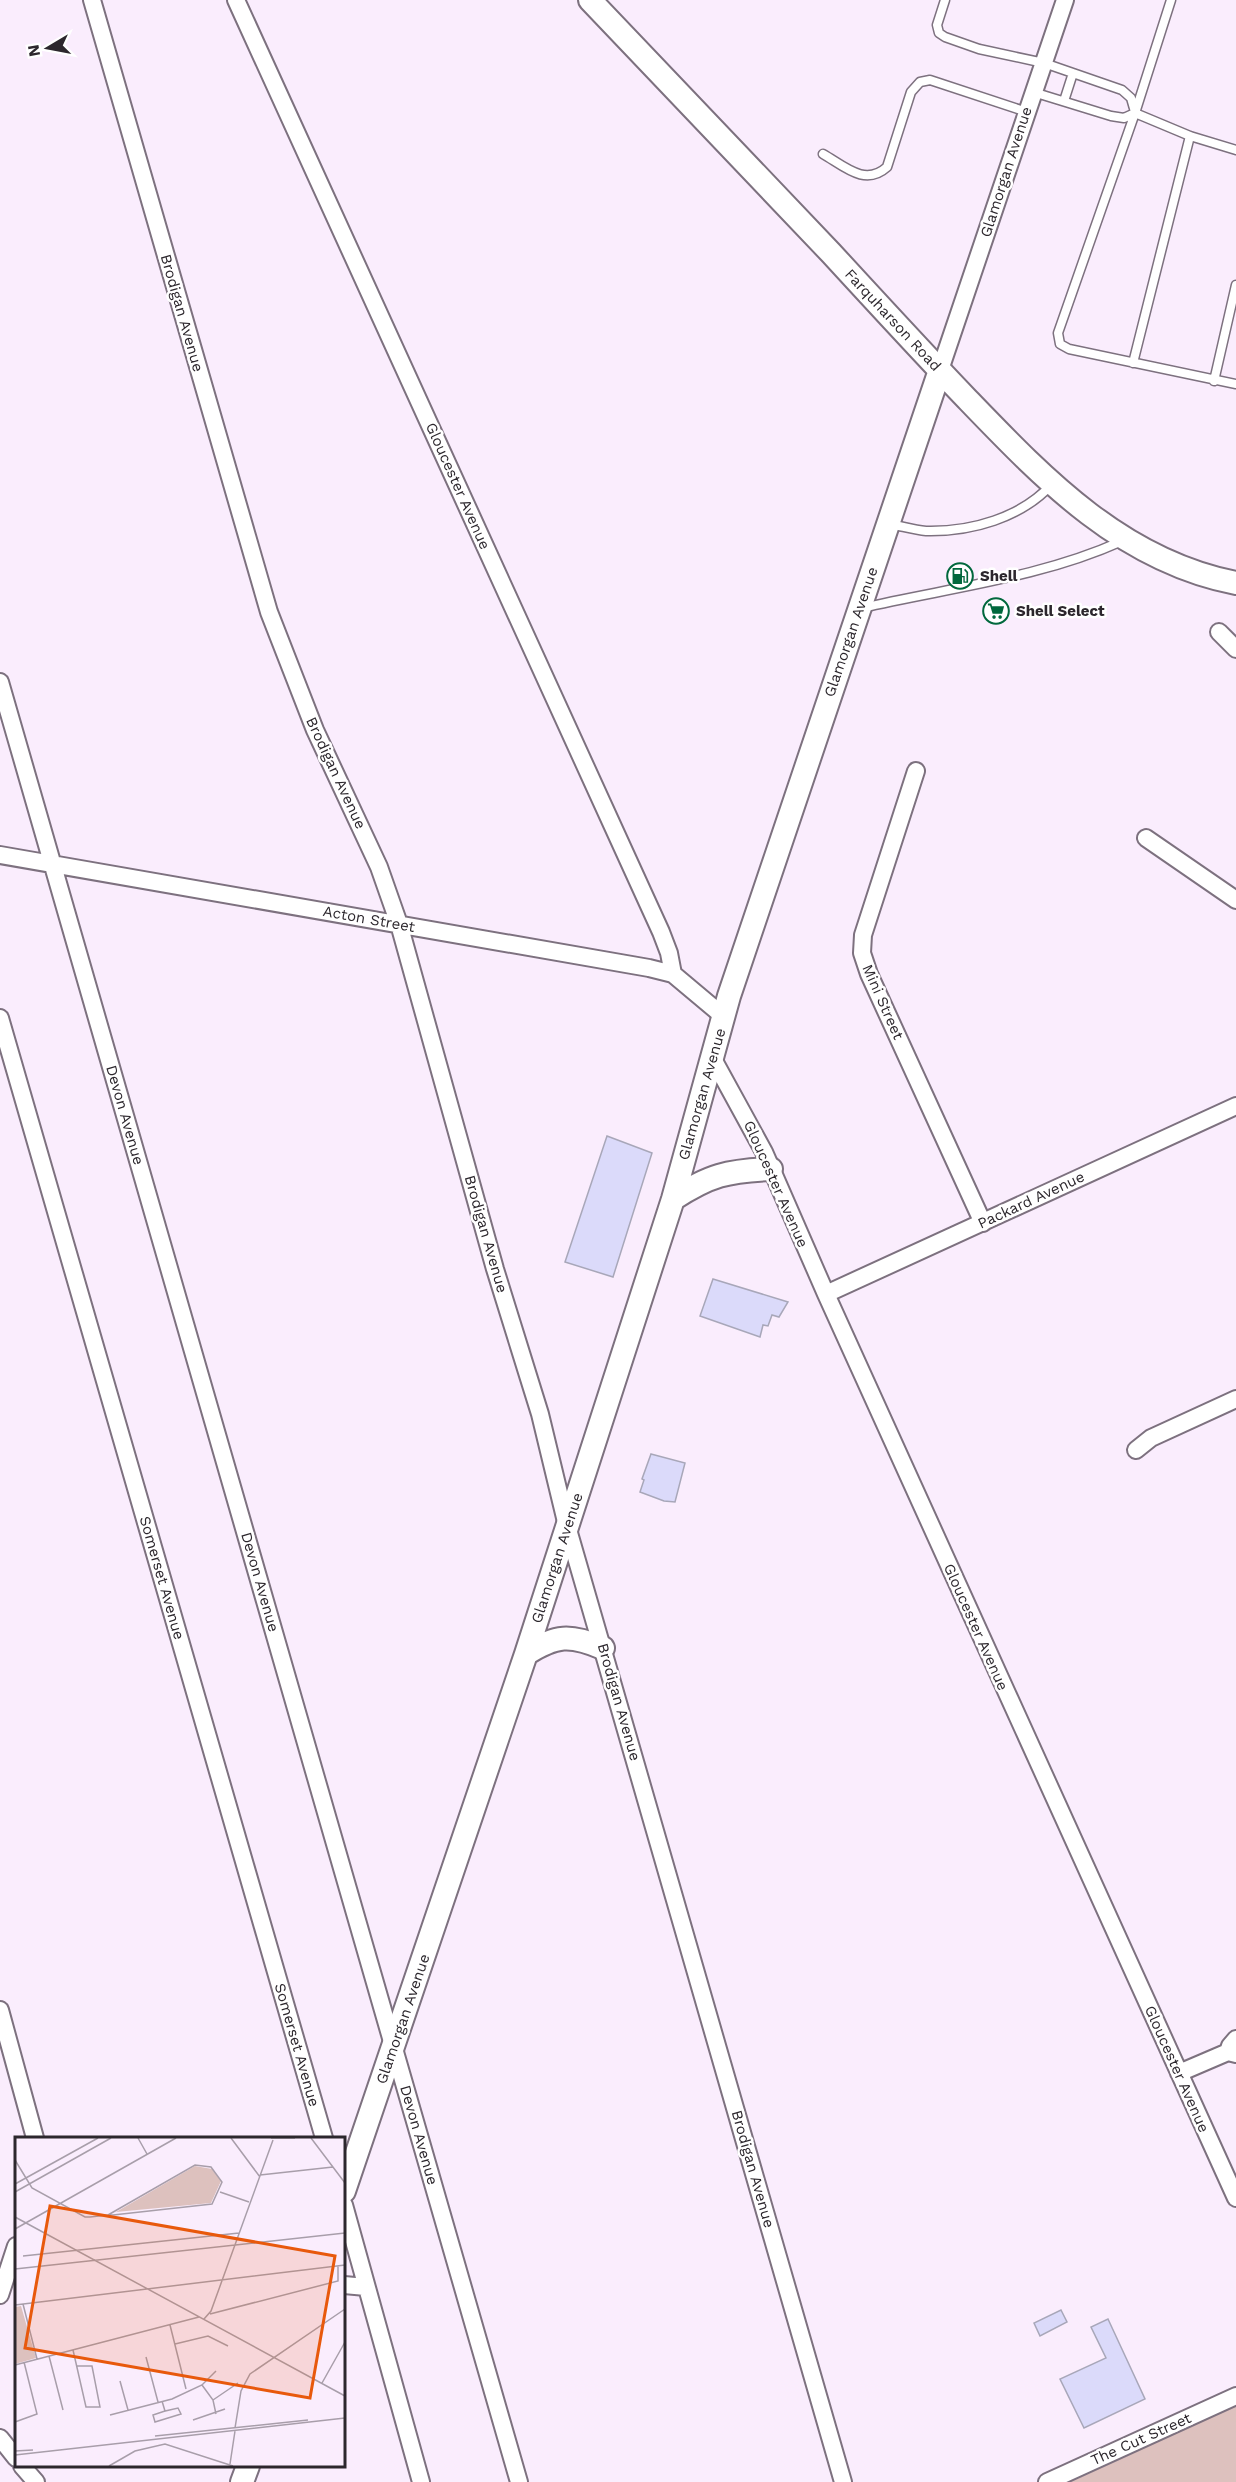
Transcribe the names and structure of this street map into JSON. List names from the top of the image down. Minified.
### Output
{"streets":{"street":["Glamorgan Avenue","Brodigan Avenue","Farquharson Road","Gloucester Avenue","Acton Street","Mini Street","Devon Avenue","Packard Avenue","Somerset Avenue","The Cut Street"]},"crossings":[["Glamorgan Avenue","Brodigan Avenue"],["Glamorgan Avenue","Farquharson Road"],["Glamorgan Avenue","Gloucester Avenue"],["Glamorgan Avenue","Devon Avenue"],["Brodigan Avenue","Acton Street"],["Gloucester Avenue","Acton Street"],["Gloucester Avenue","Packard Avenue"],["Acton Street","Devon Avenue"],["Mini Street","Packard Avenue"]],"places":{"fuel station":["Shell"],"supermarket":["Shell Select"]},"north":"left"}
